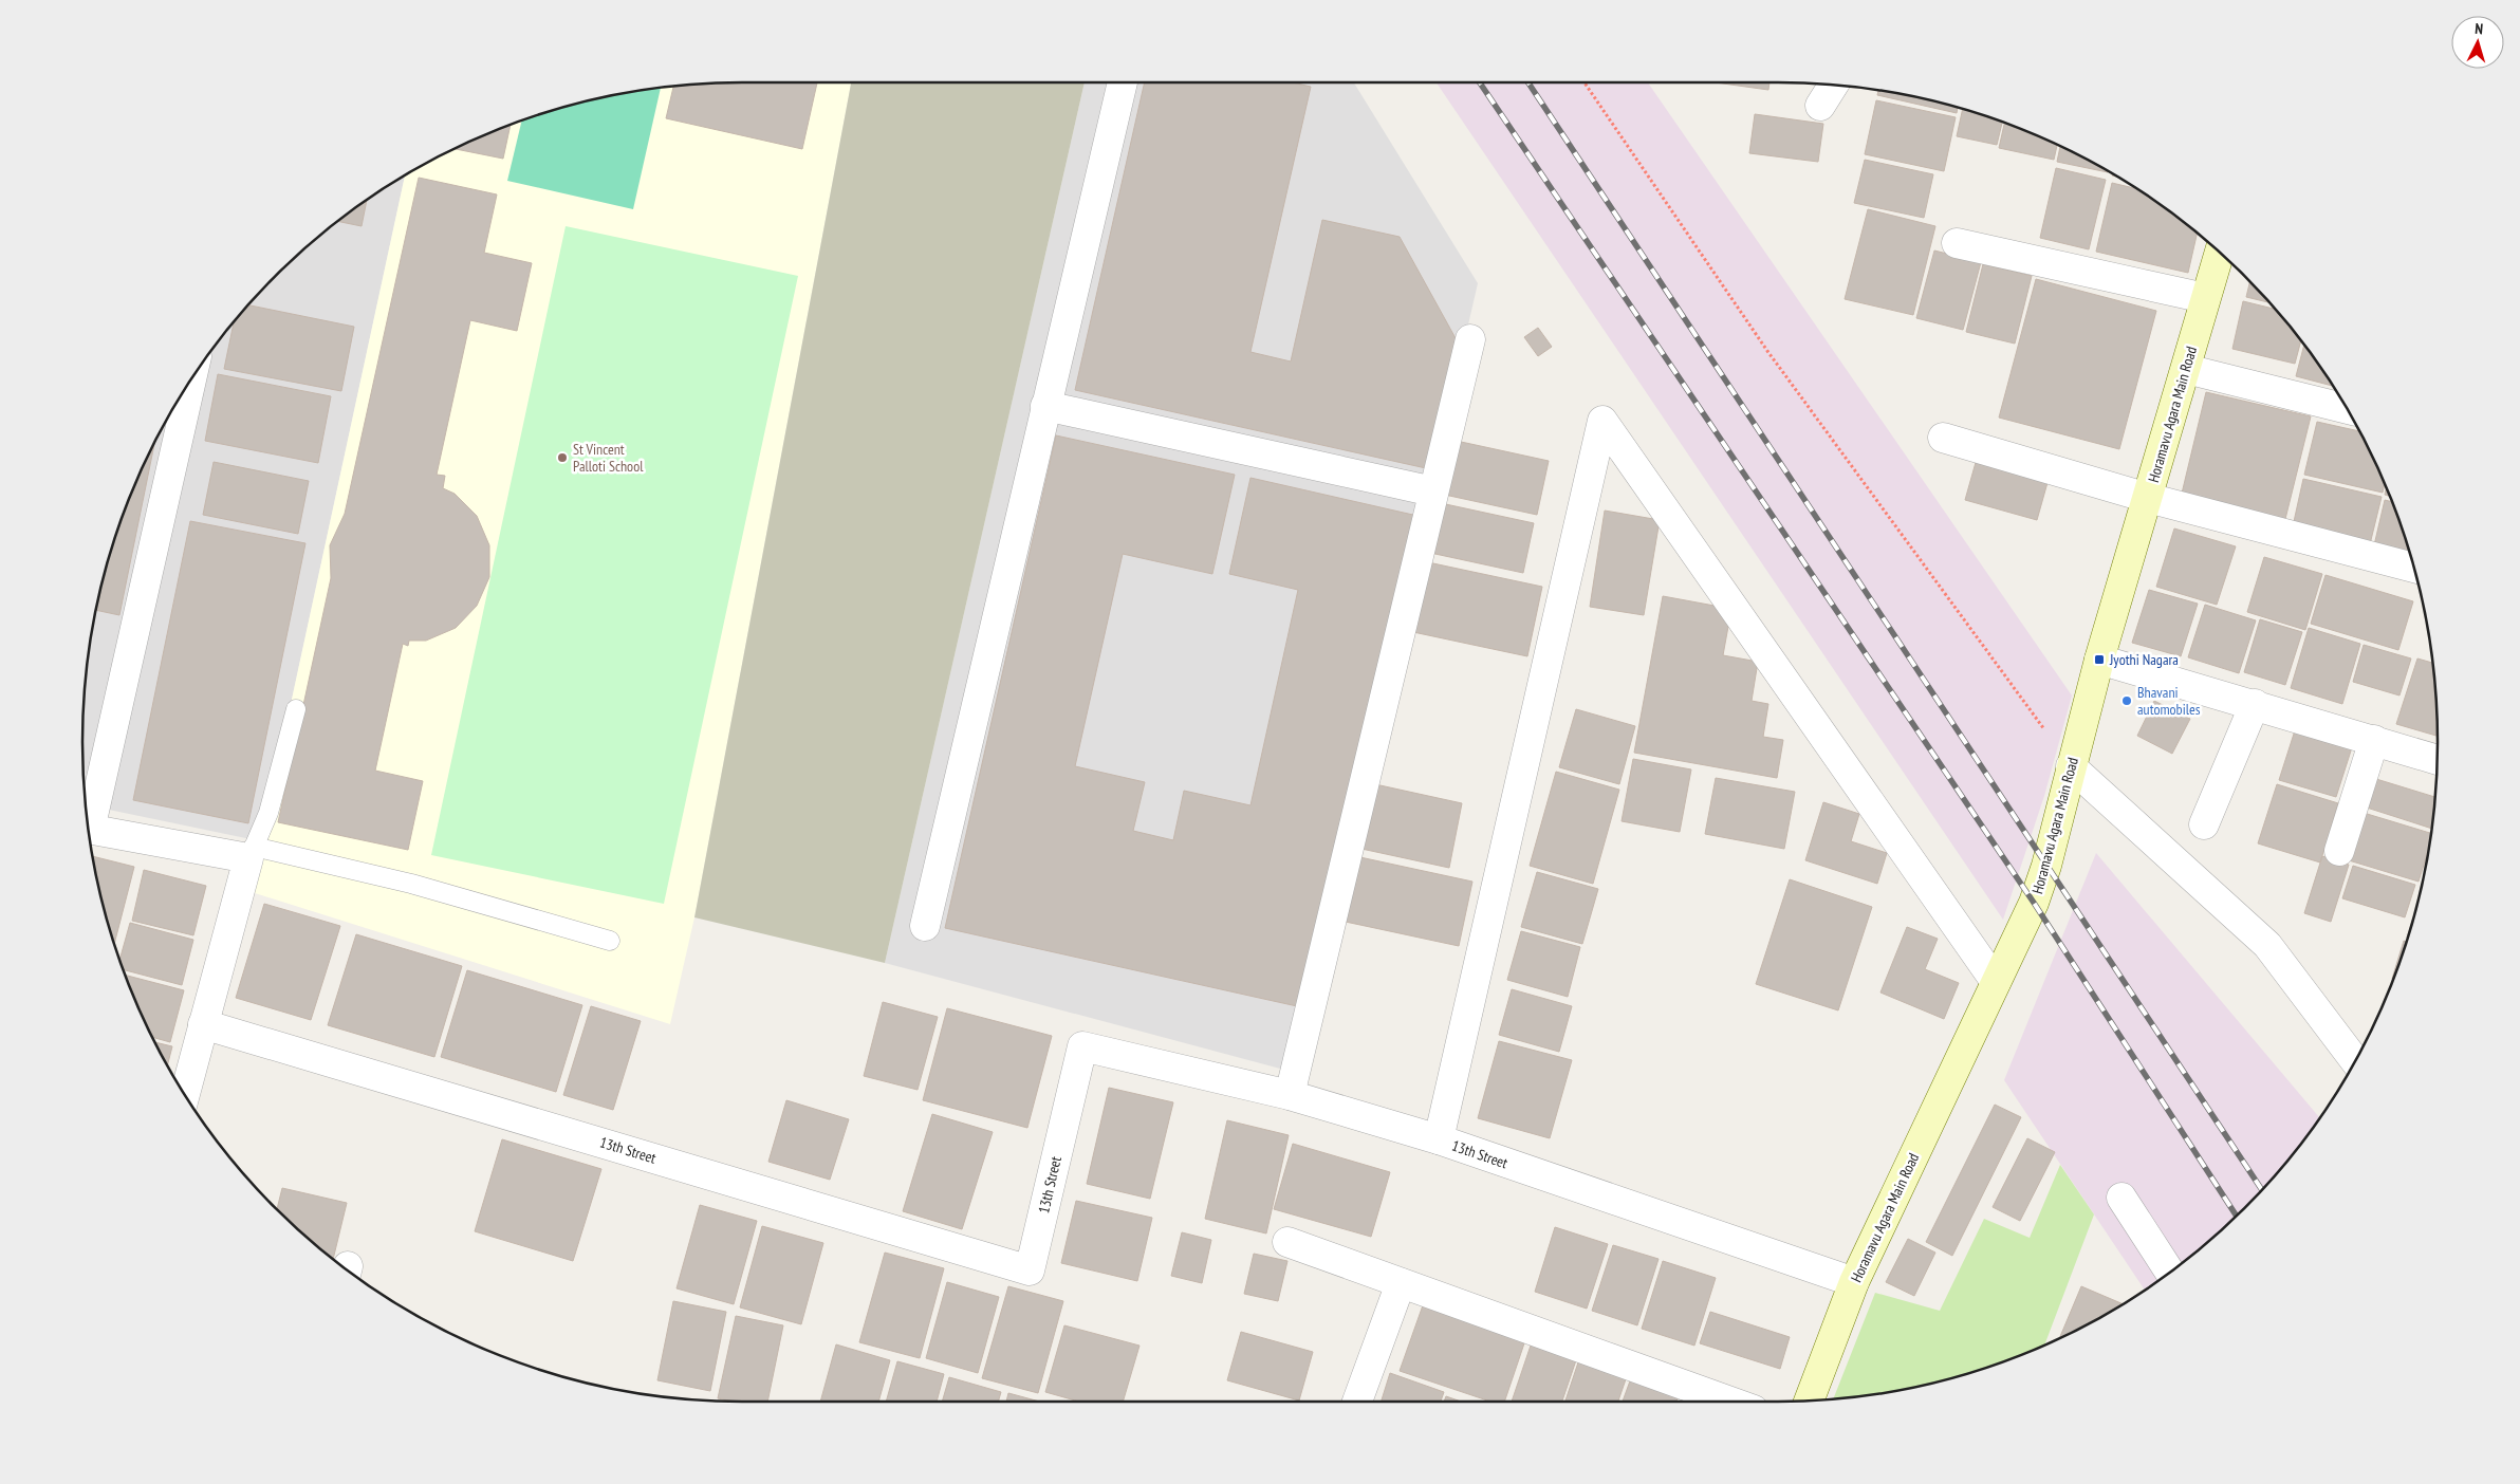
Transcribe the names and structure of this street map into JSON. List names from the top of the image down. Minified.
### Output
{"streets":{"street":["Horamavu Agara Main Road","13th Street"]},"crossings":[["Horamavu Agara Main Road","13th Street"]],"places":{"other":["St Vincent Palloti School","Bhavani automobiles"],"transit":["Jyothi Nagara"]},"north":"top"}
